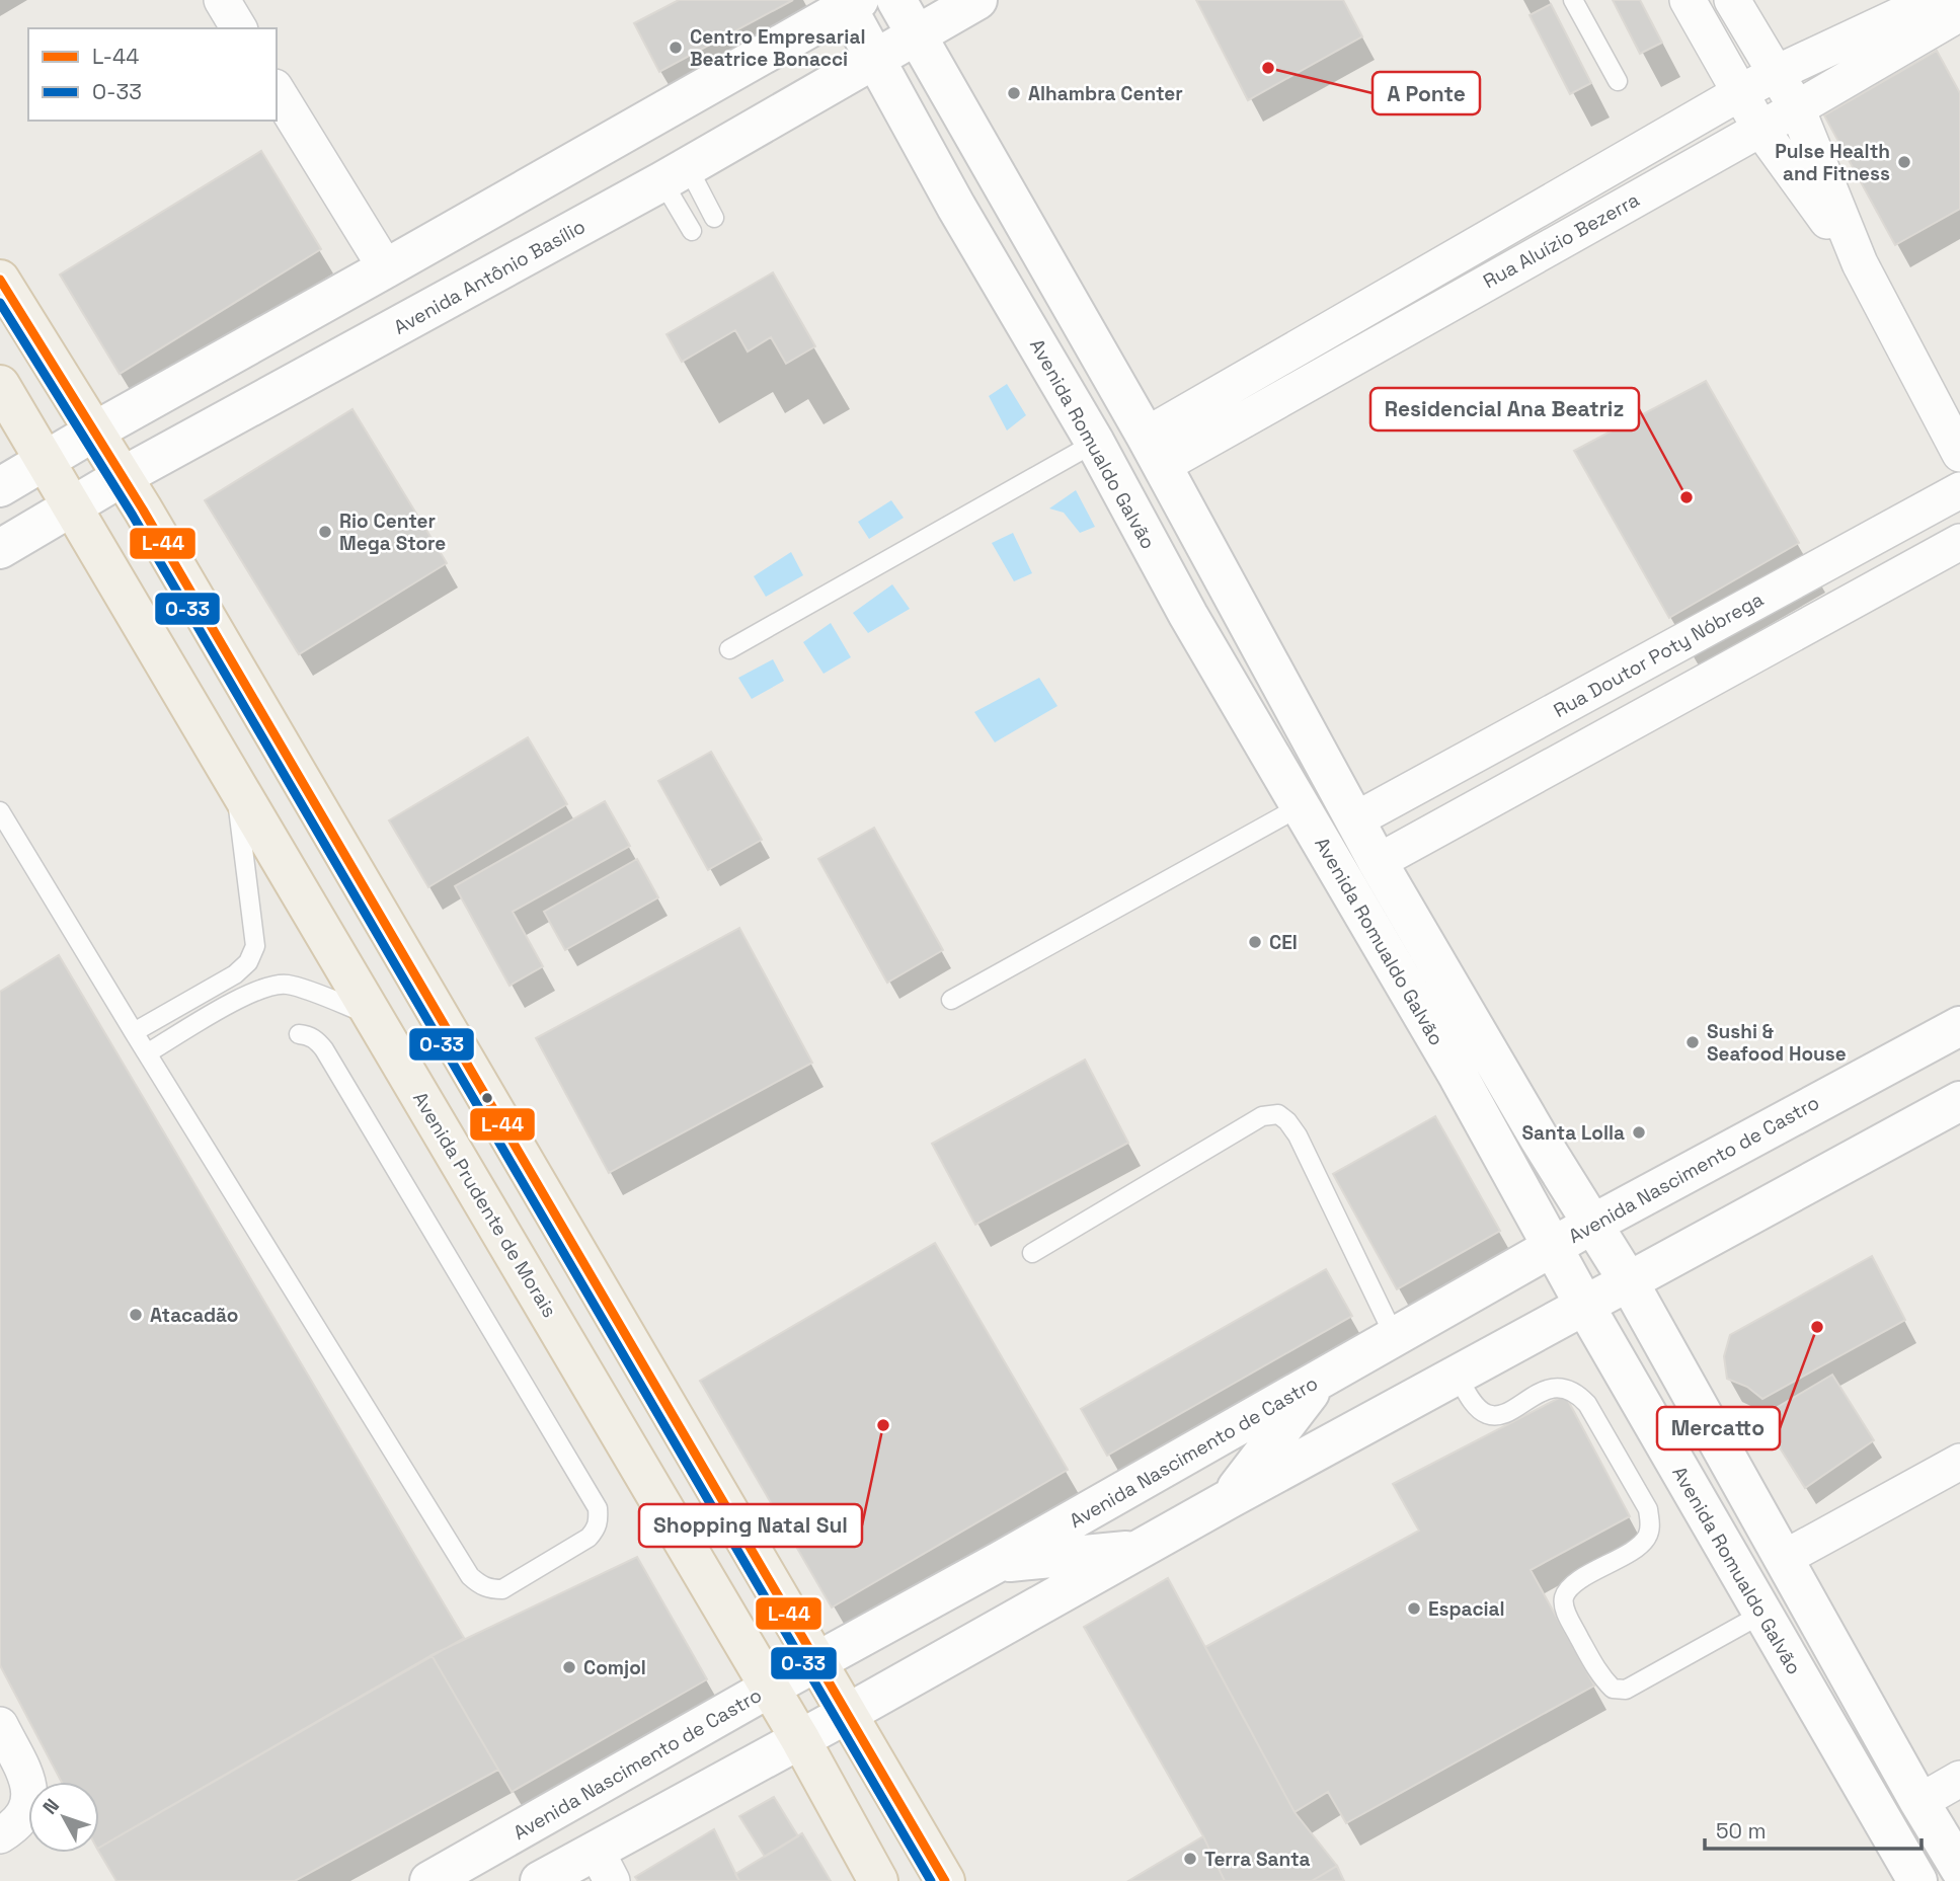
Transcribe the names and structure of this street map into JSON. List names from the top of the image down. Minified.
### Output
{"streets":{"main road":["Avenida Antônio Basílio","Avenida Romualdo Galvão","Avenida Nascimento de Castro","Avenida Prudente de Morais"],"street":["Rua Aluízio Bezerra","Rua Doutor Poty Nóbrega"]},"crossings":[["Rua Aluízio Bezerra","Avenida Romualdo Galvão"],["Avenida Antônio Basílio","Avenida Romualdo Galvão"],["Avenida Antônio Basílio","Avenida Prudente de Morais"],["Avenida Romualdo Galvão","Rua Doutor Poty Nóbrega"],["Avenida Romualdo Galvão","Avenida Nascimento de Castro"],["Avenida Nascimento de Castro","Avenida Prudente de Morais"]],"places":["Centro Empresarial Beatrice Bonacci","A Ponte","Alhambra Center","Pulse Health and Fitness","Residencial Ana Beatriz","Rio Center Mega Store","CEI","Sushi & Seafood House","Santa Lolla","Atacadão","Mercatto","Shopping Natal Sul","Espacial","Comjol","Terra Santa"],"lines":["transit line L-44","transit line O-33"],"legend":["L-44","O-33"],"scale_bar":"50 m","north":"top left"}
